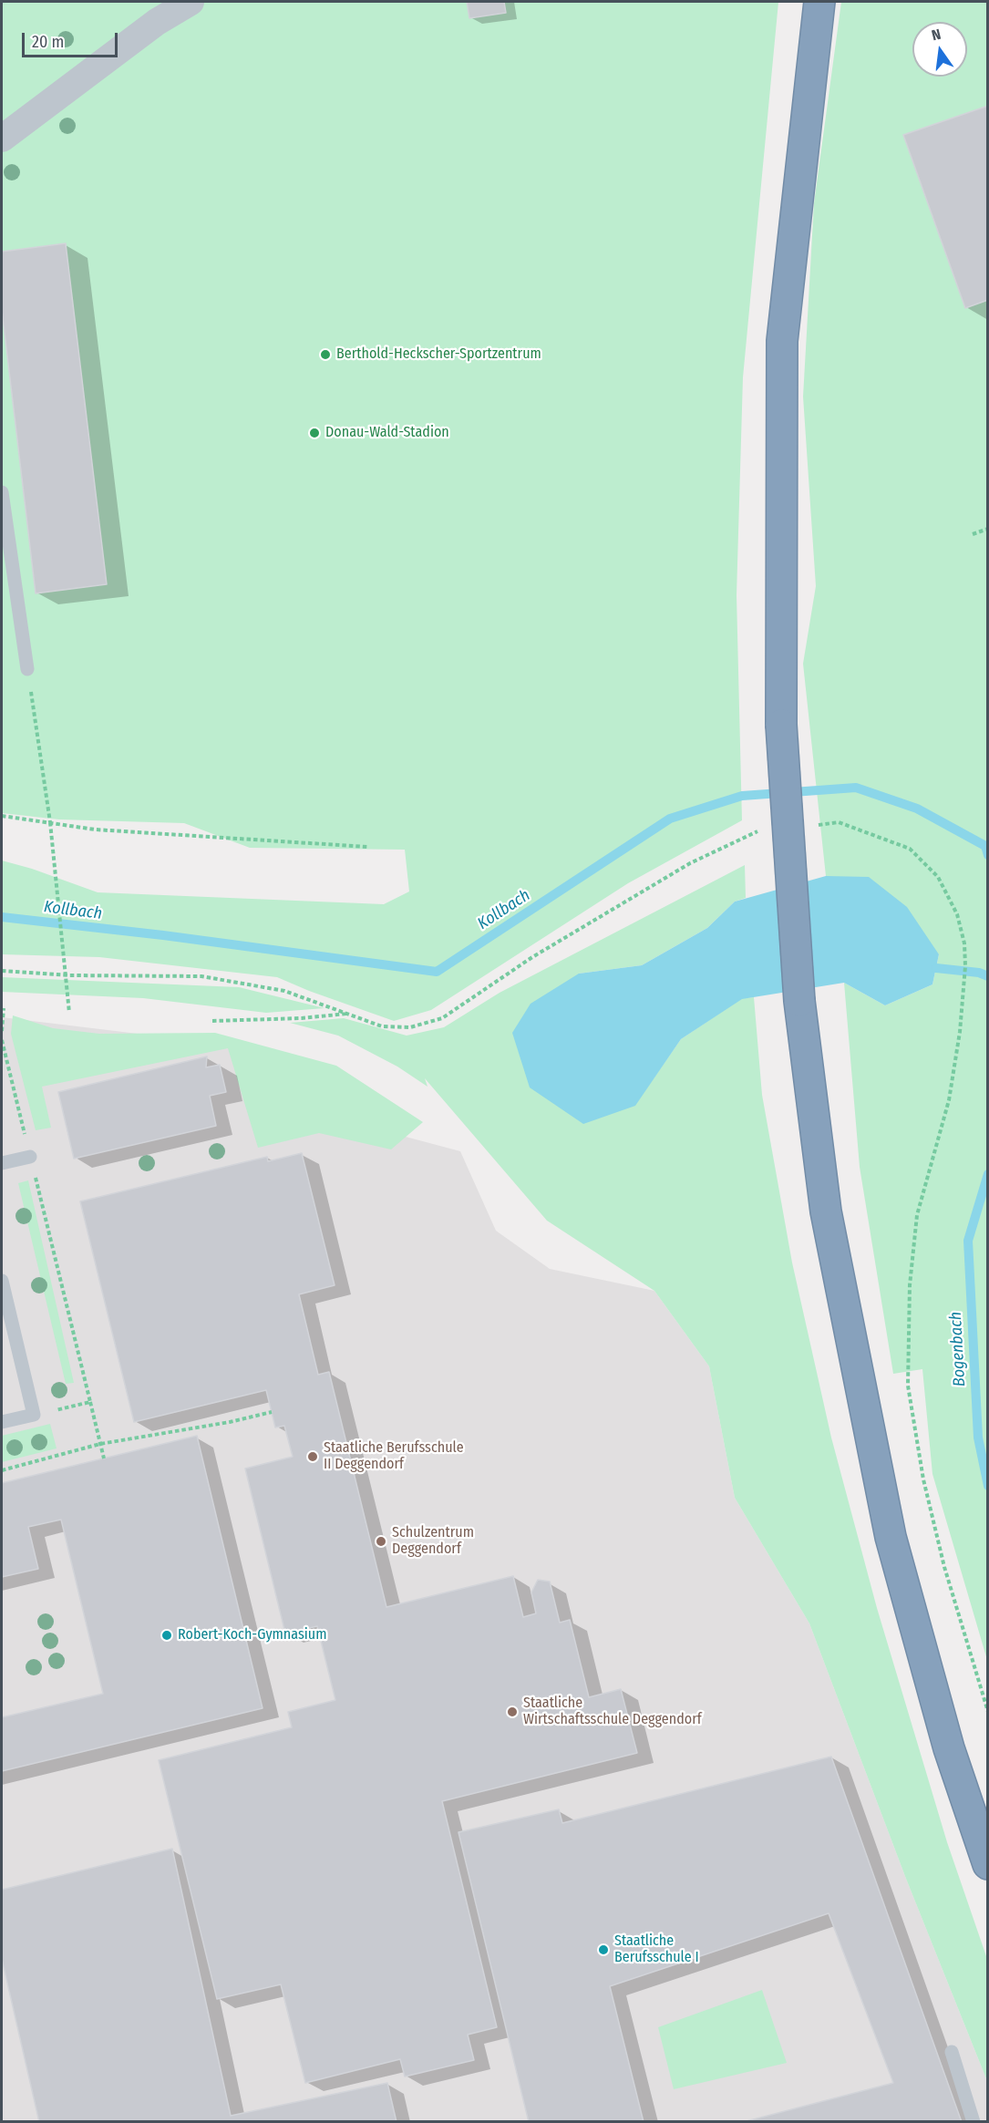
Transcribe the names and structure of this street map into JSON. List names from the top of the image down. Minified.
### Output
{"water":["Kollbach","Bogenbach"],"places":["Berthold-Heckscher-Sportzentrum","Donau-Wald-Stadion","Staatliche Berufsschule II Deggendorf","Schulzentrum Deggendorf","Robert-Koch-Gymnasium","Staatliche Wirtschaftsschule Deggendorf","Staatliche Berufsschule I"],"scale_bar":"20 m","north":"top"}
